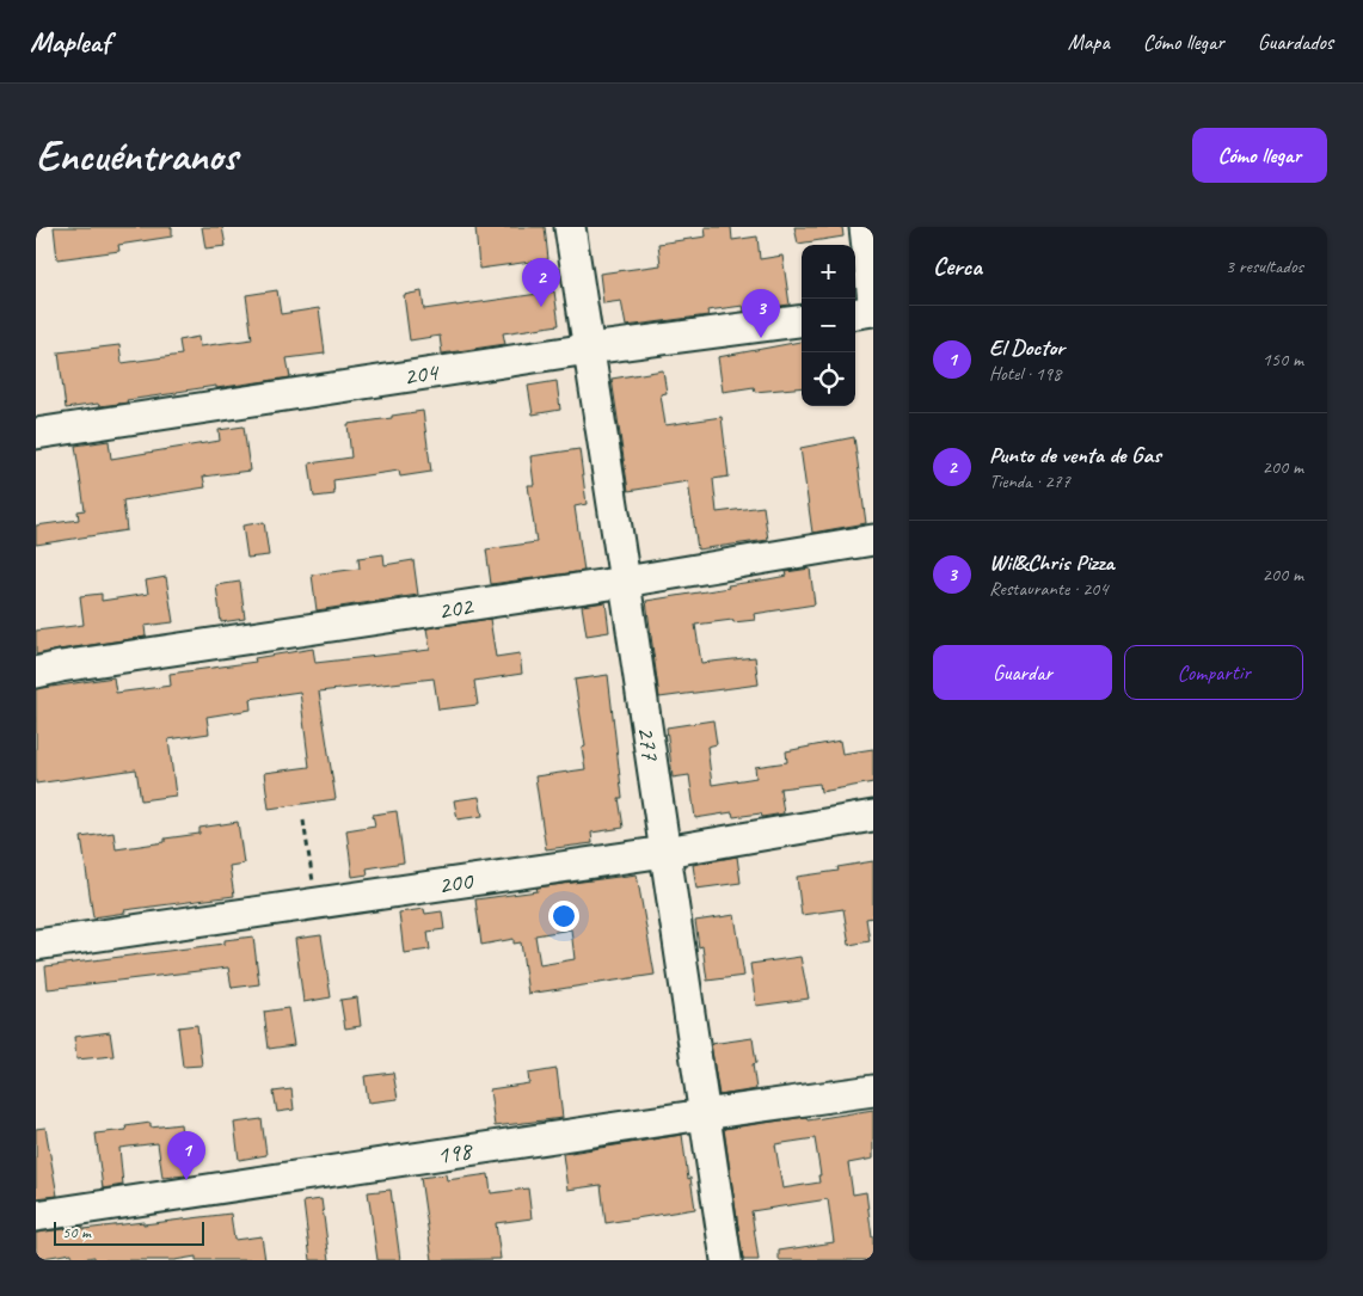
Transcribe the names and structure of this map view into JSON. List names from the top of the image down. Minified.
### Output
{"streets":{"street":["204","202","277","200","198"]},"crossings":[["204","277"],["202","277"],["277","200"],["277","198"]],"scale_bar":"50 m","page":{"header":"Mapleaf","nav":["Mapa","Cómo llegar","Guardados"],"buttons":["Cómo llegar",["Guardar","Compartir"]],"title":"Encuéntranos","heading":["Cerca","3 resultados"],"map_buttons":["+","−"],"pins":["2","3","1"],"list":[{"mark":"1","name":"El Doctor","note":"Hotel · 198","value":"150 m"},{"mark":"2","name":"Punto de venta de Gas","note":"Tienda · 277","value":"200 m"},{"mark":"3","name":"Wil&Chris Pizza","note":"Restaurante · 204","value":"200 m"}],"scale":"50 m"}}
